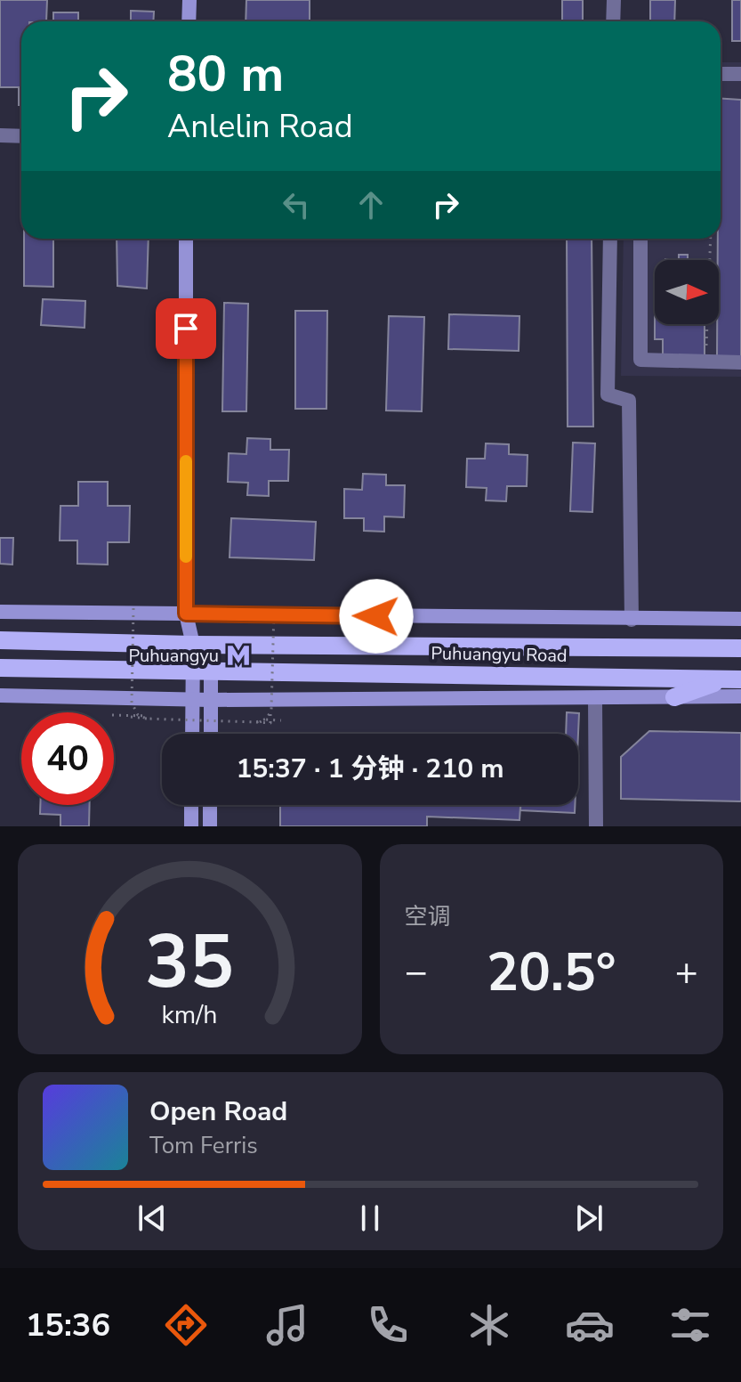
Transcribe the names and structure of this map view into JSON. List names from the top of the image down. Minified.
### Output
{"streets":{"main road":["Puhuangyu Road"]},"places":{"metro station":["Puhuangyu"]},"north":"right","page":{"turn":["80 m","Anlelin Road"],"limit":"40","trip":"15:37 · 1 分钟 · 210 m","tile":"空调","heat":["−","20.5°","+"],"song":["Open Road","Tom Ferris"],"tabs":"15:36","gauge":["35","km/h"]}}
